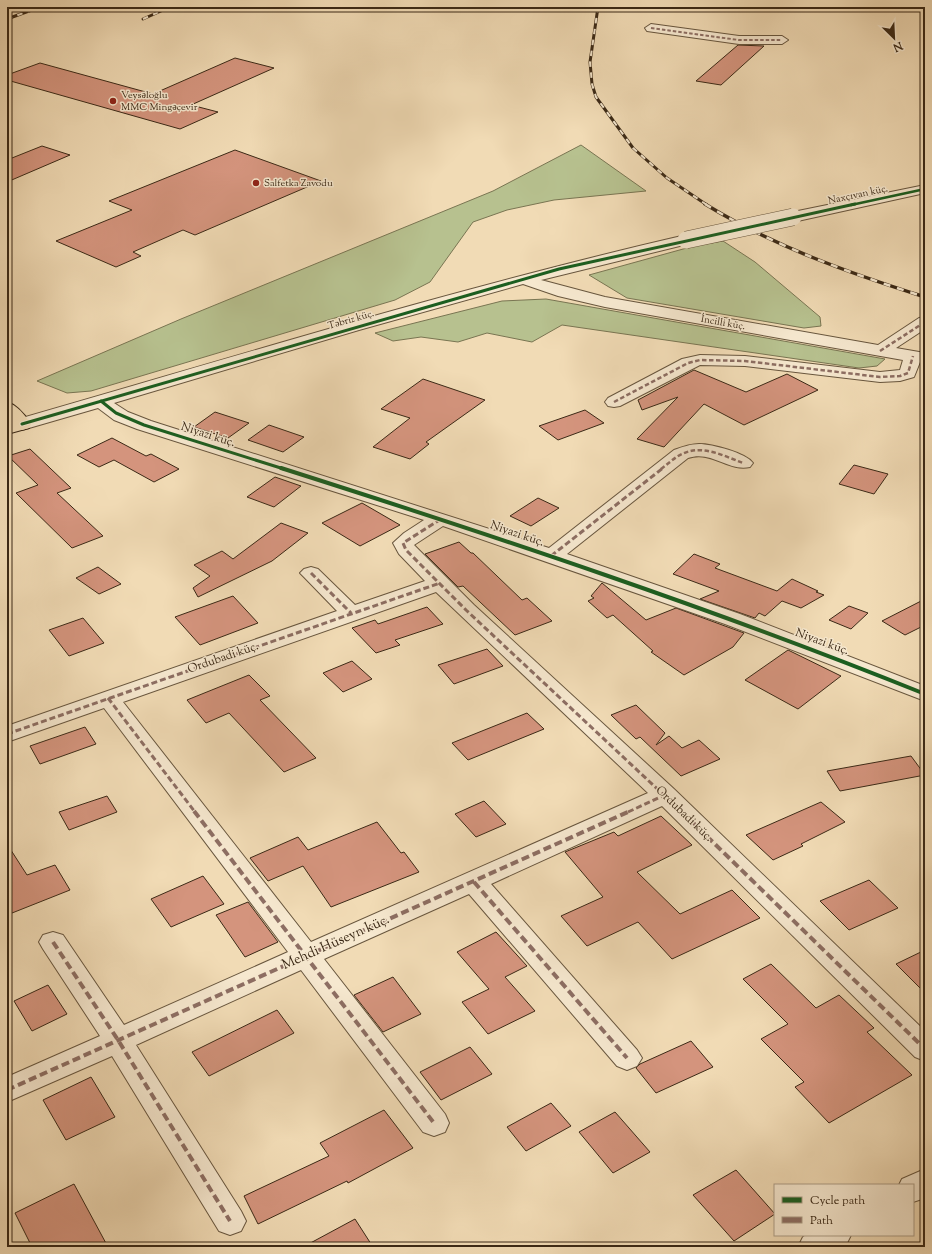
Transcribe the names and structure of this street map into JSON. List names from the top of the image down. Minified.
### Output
{"streets":{"street":["Naxçıvan küç.","Təbriz küç.","İncilli küç.","Niyazi küç.","Ordubadi küç.","Mehdi Hüseyn küç."]},"crossings":[["Naxçıvan küç.","Təbriz küç."],["Təbriz küç.","İncilli küç."],["Təbriz küç.","Niyazi küç."],["Niyazi küç.","Ordubadi küç."],["Ordubadi küç.","Mehdi Hüseyn küç."]],"places":["Veysəloğlu MMC Mingəçevir","Salfetka Zavodu"],"legend":["Cycle path","Path"],"north":"bottom right"}
